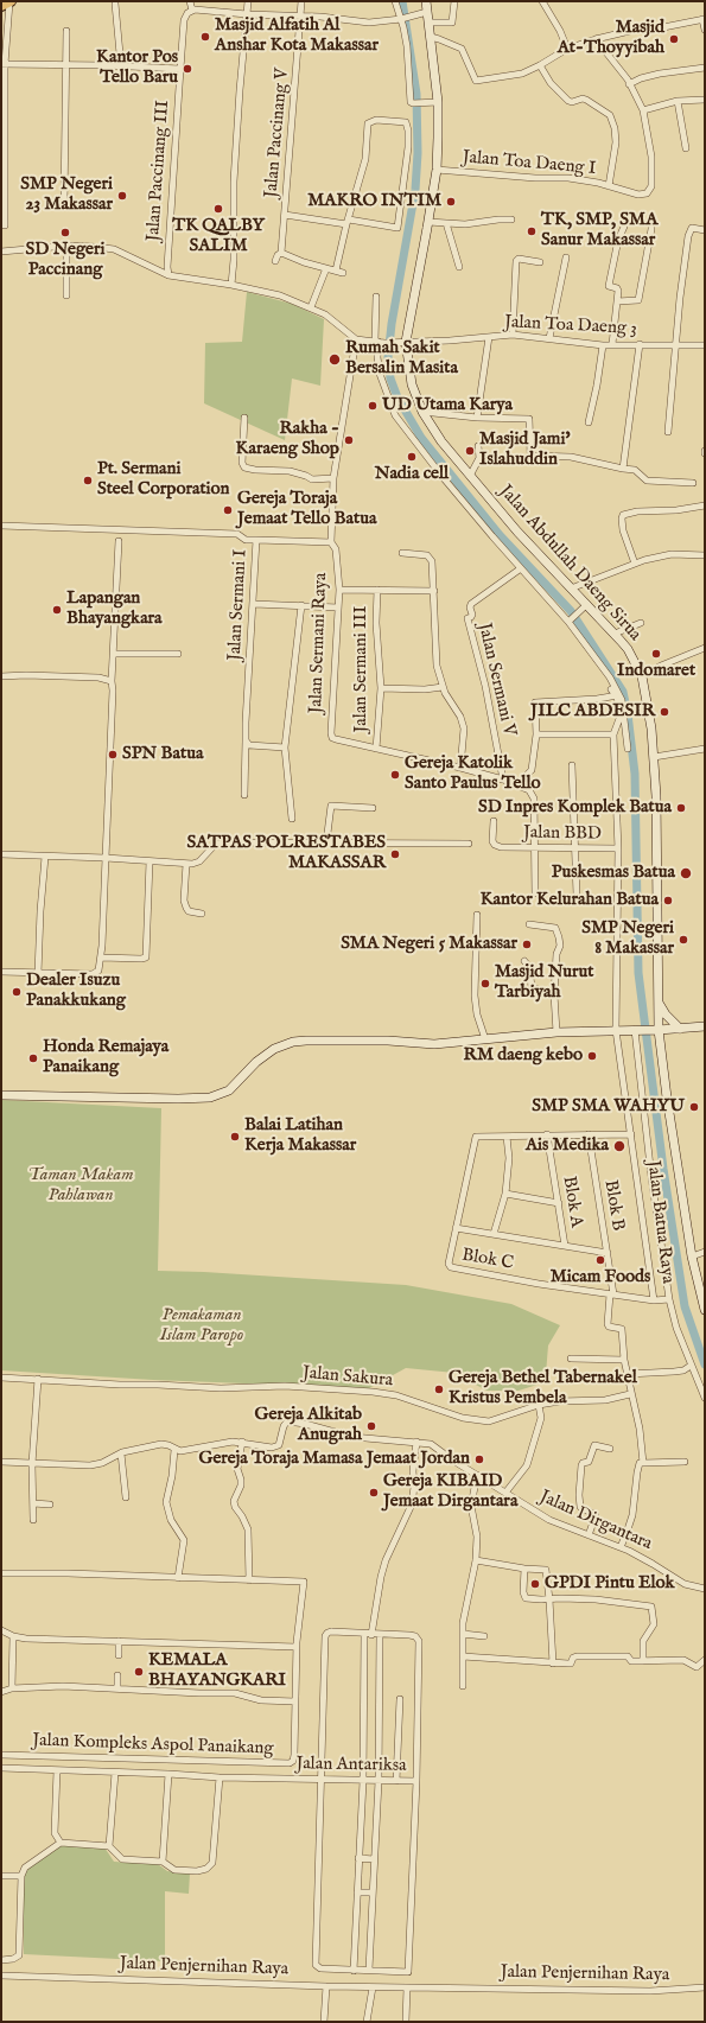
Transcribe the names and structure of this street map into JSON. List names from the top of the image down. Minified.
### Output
{"streets":{"main road":["Jalan Abdullah Daeng Sirua"],"street":["Jalan Paccinang V","Jalan Toa Daeng I","Jalan Paccinang III","Jalan Toa Daeng 3","Jalan Sermani I","Jalan Sermani Raya","Jalan Sermani III","Jalan Sermani V","Jalan BBD","Blok A","Blok B","Jalan Batua Raya","Blok C","Jalan Sakura","Jalan Dirgantara","Jalan Kompleks Aspol Panaikang","Jalan Antariksa","Jalan Penjernihan Raya"]},"crossings":[["Jalan Toa Daeng I","Jalan Abdullah Daeng Sirua"],["Jalan Toa Daeng 3","Jalan Abdullah Daeng Sirua"],["Jalan Toa Daeng 3","Jalan Sermani Raya"],["Jalan Sermani I","Jalan Sermani Raya"],["Jalan Sermani Raya","Jalan Sermani III"],["Jalan Sermani Raya","Jalan Sermani V"],["Jalan Sermani Raya","Jalan BBD"],["Jalan BBD","Jalan Batua Raya"],["Blok A","Blok B"],["Blok B","Blok C"],["Jalan Batua Raya","Blok C"]],"parks":["Taman Makam Pahlawan","Pemakaman Islam Paropo"],"places":["Masjid Alfatih Al Anshar Kota Makassar","Masjid At-Thoyyibah","Kantor Pos Tello Baru","SMP Negeri 23 Makassar","MAKRO INTIM","TK QALBY SALIM","TK, SMP, SMA Sanur Makassar","SD Negeri Paccinang","Rumah Sakit Bersalin Masita","UD Utama Karya","Rakha - Karaeng Shop","Masjid Jami' Islahuddin","Nadia cell","Pt. Sermani Steel Corporation","Gereja Toraja Jemaat Tello Batua","Lapangan Bhayangkara","Indomaret","JILC ABDESIR","SPN Batua","Gereja Katolik Santo Paulus Tello","SD Inpres Komplek Batua","SATPAS POLRESTABES MAKASSAR","Puskesmas Batua","Kantor Kelurahan Batua","SMP Negeri 8 Makassar","SMA Negeri 5 Makassar","Masjid Nurut Tarbiyah","Dealer Isuzu Panakkukang","RM daeng kebo","Honda Remajaya Panaikang","SMP SMA WAHYU","Balai Latihan Kerja Makassar","Ais Medika","Micam Foods","Gereja Bethel Tabernakel Kristus Pembela","Gereja Alkitab Anugrah","Gereja Toraja Mamasa Jemaat Jordan","Gereja KIBAID Jemaat Dirgantara","GPDI Pintu Elok","KEMALA BHAYANGKARI"]}
